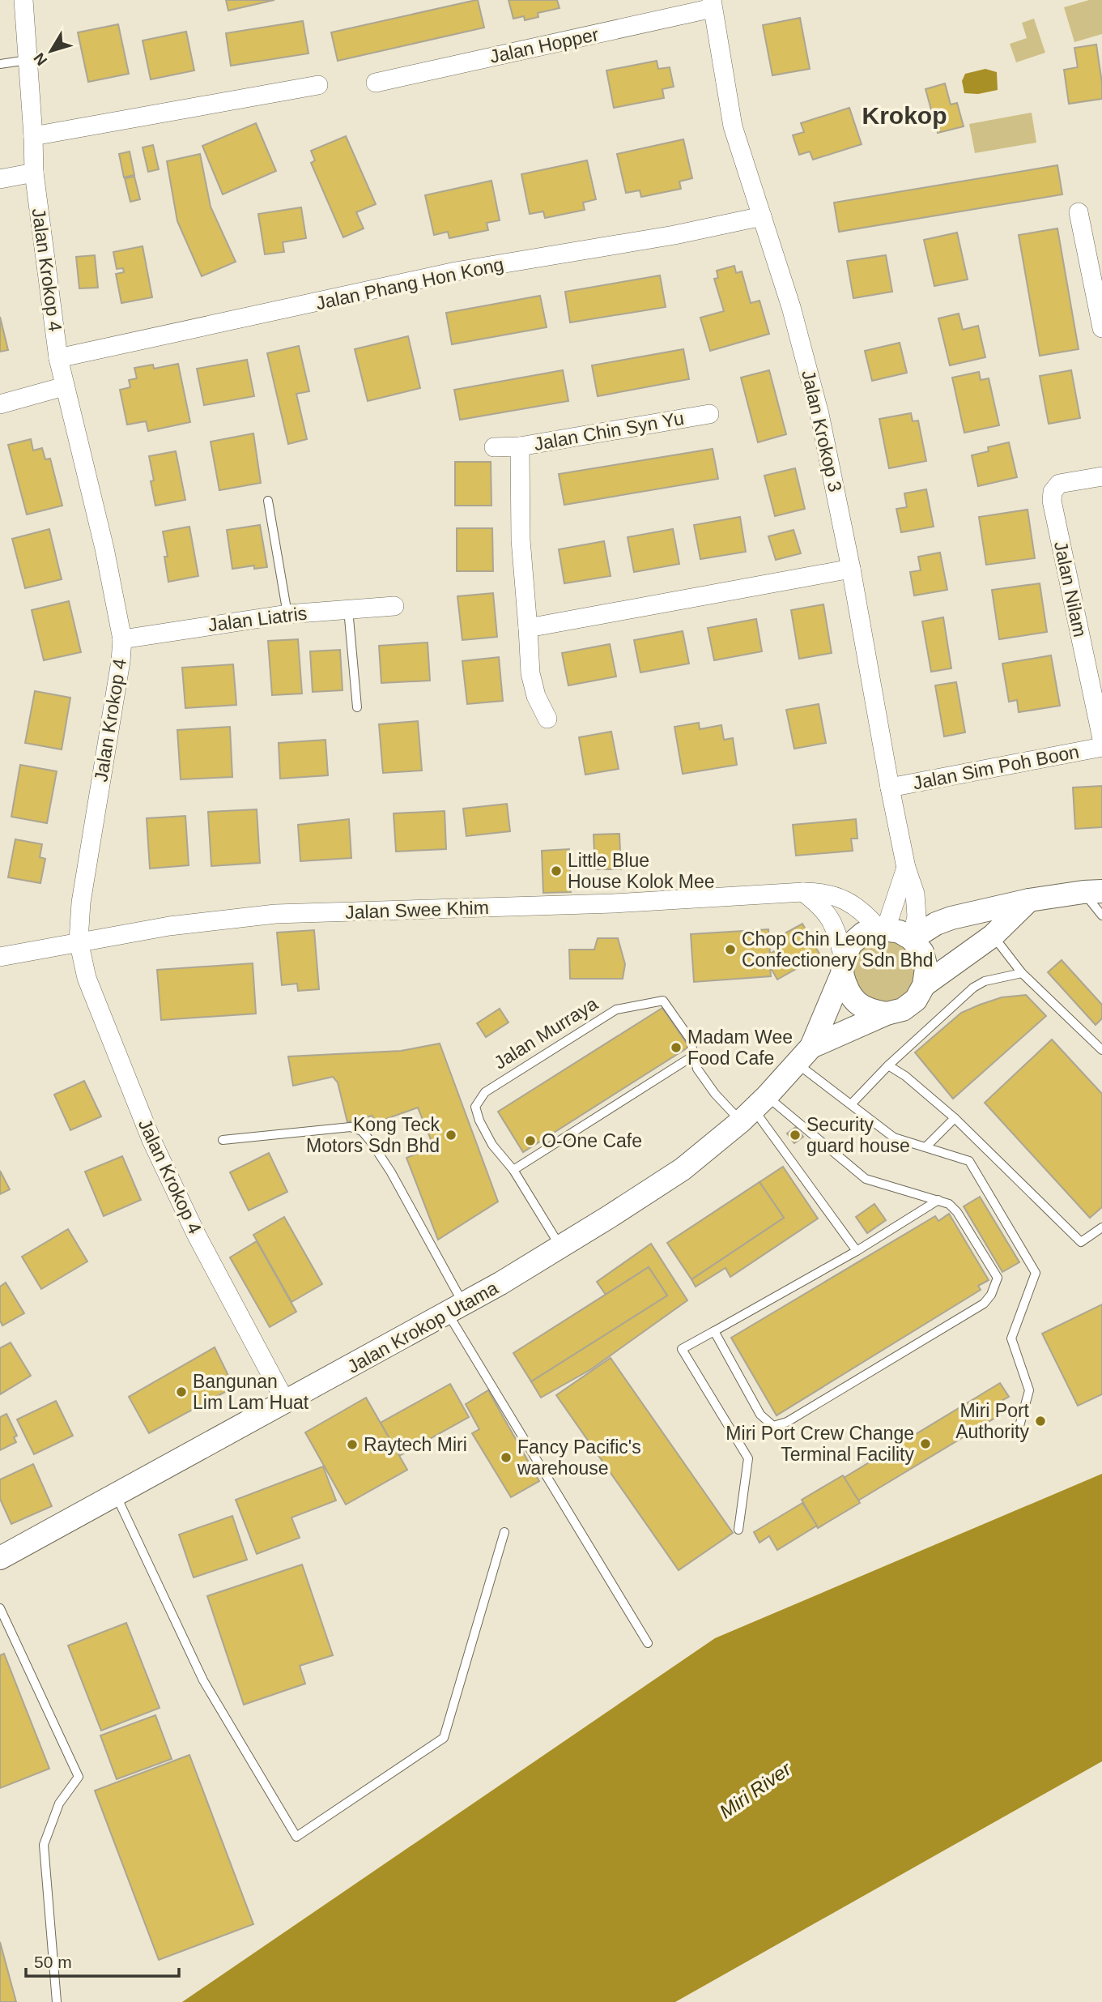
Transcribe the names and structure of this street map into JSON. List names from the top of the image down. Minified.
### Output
{"streets":{"street":["Jalan Hopper","Jalan Krokop 4","Jalan Phang Hon Kong","Jalan Chin Syn Yu","Jalan Krokop 3","Jalan Nilam","Jalan Liatris","Jalan Sim Poh Boon","Jalan Swee Khim","Jalan Krokop Utama"],"lane":["Jalan Murraya"]},"crossings":[["Jalan Hopper","Jalan Krokop 3"],["Jalan Krokop 4","Jalan Phang Hon Kong"],["Jalan Krokop 4","Jalan Liatris"],["Jalan Krokop 4","Jalan Swee Khim"],["Jalan Krokop 4","Jalan Krokop Utama"],["Jalan Phang Hon Kong","Jalan Krokop 3"],["Jalan Krokop 3","Jalan Sim Poh Boon"],["Jalan Krokop 3","Jalan Swee Khim"],["Jalan Murraya","Jalan Krokop Utama"]],"districts":["Krokop"],"water":["Miri River"],"places":["Little Blue House Kolok Mee","Chop Chin Leong Confectionery Sdn Bhd","Madam Wee Food Cafe","Kong Teck Motors Sdn Bhd","Security guard house","O-One Cafe","Bangunan Lim Lam Huat","Miri Port Authority","Miri Port Crew Change Terminal Facility","Raytech Miri","Fancy Pacific's warehouse"],"scale_bar":"50 m","north":"bottom left"}
